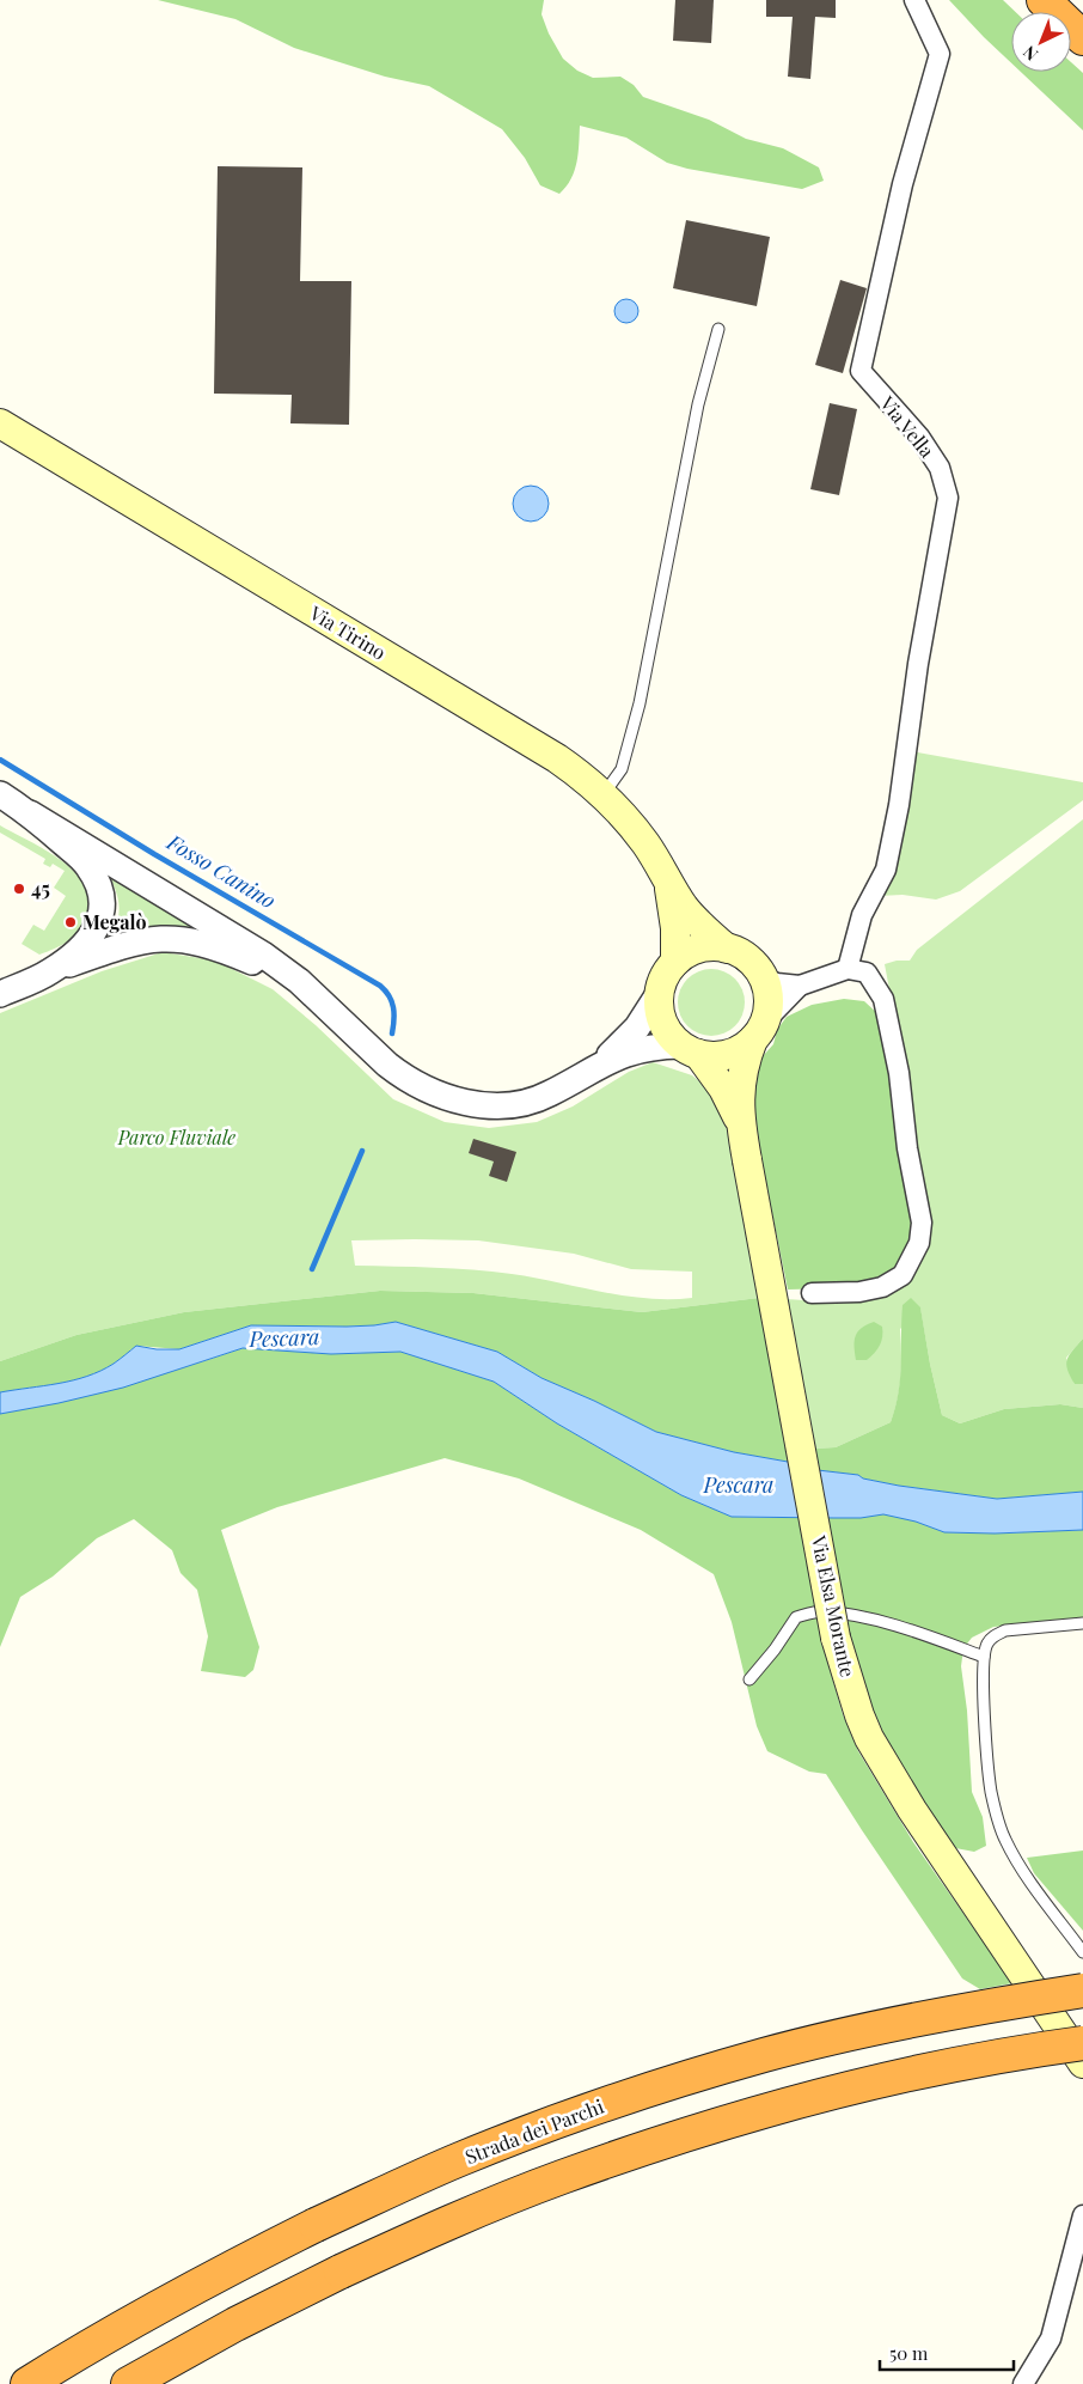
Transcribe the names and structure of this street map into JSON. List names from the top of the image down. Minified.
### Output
{"streets":{"highway":["Strada dei Parchi"],"main road":["Via Tirino","Via Elsa Morante"],"street":["Via Vella"]},"crossings":[["Via Tirino","Via Elsa Morante"]],"water":["Fosso Canino","Pescara"],"parks":["Parco Fluviale"],"places":["45","Megalò"],"scale_bar":"50 m","north":"bottom left"}
